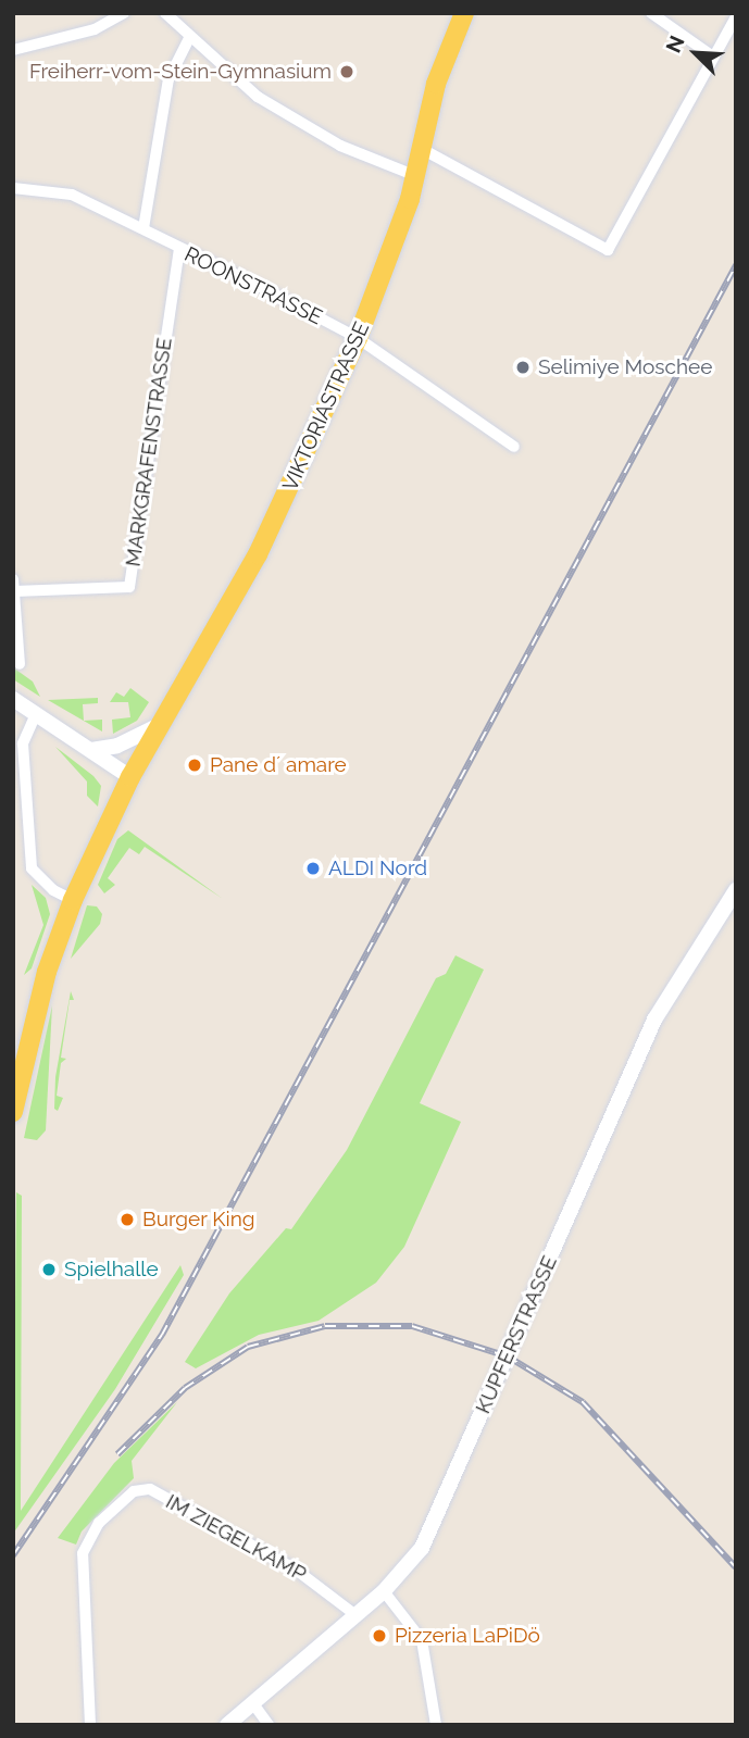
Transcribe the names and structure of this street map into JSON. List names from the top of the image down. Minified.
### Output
{"streets":{"main road":["VIKTORIASTRASSE"],"street":["ROONSTRASSE","MARKGRAFENSTRASSE","KUPFERSTRASSE","IM ZIEGELKAMP"]},"crossings":[["ROONSTRASSE","VIKTORIASTRASSE"],["ROONSTRASSE","MARKGRAFENSTRASSE"],["KUPFERSTRASSE","IM ZIEGELKAMP"]],"places":["Freiherr-vom-Stein-Gymnasium","Selimiye Moschee","Pane d´ amare","ALDI Nord","Burger King","Spielhalle","Pizzeria LaPiDö"],"north":"top left"}
